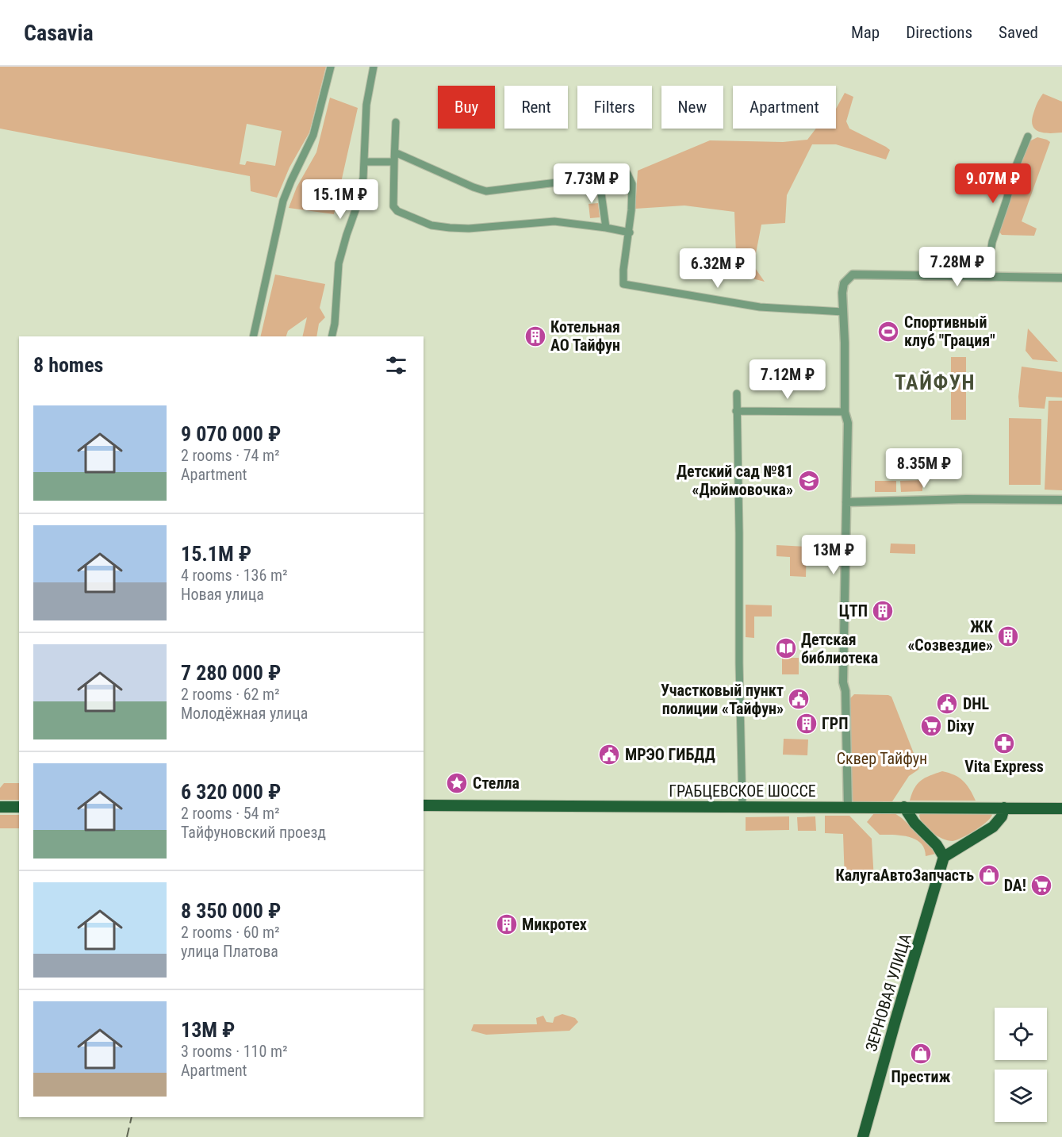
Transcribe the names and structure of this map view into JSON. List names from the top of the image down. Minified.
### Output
{"streets":{"main road":["ГРАБЦЕВСКОЕ ШОССЕ","ЗЕРНОВАЯ УЛИЦА"]},"districts":["ТАЙФУН"],"parks":["Сквер Тайфун"],"places":{"sports":["Спортивный клуб \"Грация\""],"building":["Котельная АО Тайфун","ЦТП","ЖК «Созвездие»","ГРП","Микротех"],"school or university":["Детский сад №81 «Дюймовочка»"],"library":["Детская библиотека"],"public building":["Участковый пункт полиции «Тайфун»","DHL","МРЭО ГИБДД"],"supermarket":["Dixy","DA!"],"pharmacy":["Vita Express"],"place":["Стелла"],"shop":["КалугаАвтоЗапчасть","Престиж"]},"page":{"header":"Casavia","nav":["Map","Directions","Saved"],"chip":["Buy","Rent","Filters","New","Apartment"],"price":["7.73M ₽","9.07M ₽","15.1M ₽","7.28M ₽","6.32M ₽","7.12M ₽","8.35M ₽","13M ₽"],"heading":"8 homes","list":[{"name":"9 070 000 ₽","note":"2 rooms · 74 m² · Apartment"},{"name":"15.1M ₽","note":"4 rooms · 136 m² · Новая улица"},{"name":"7 280 000 ₽","note":"2 rooms · 62 m² · Молодёжная улица"},{"name":"6 320 000 ₽","note":"2 rooms · 54 m² · Тайфуновский проезд"},{"name":"8 350 000 ₽","note":"2 rooms · 60 m² · улица Платова"},{"name":"13M ₽","note":"3 rooms · 110 m² · Apartment"}]}}
